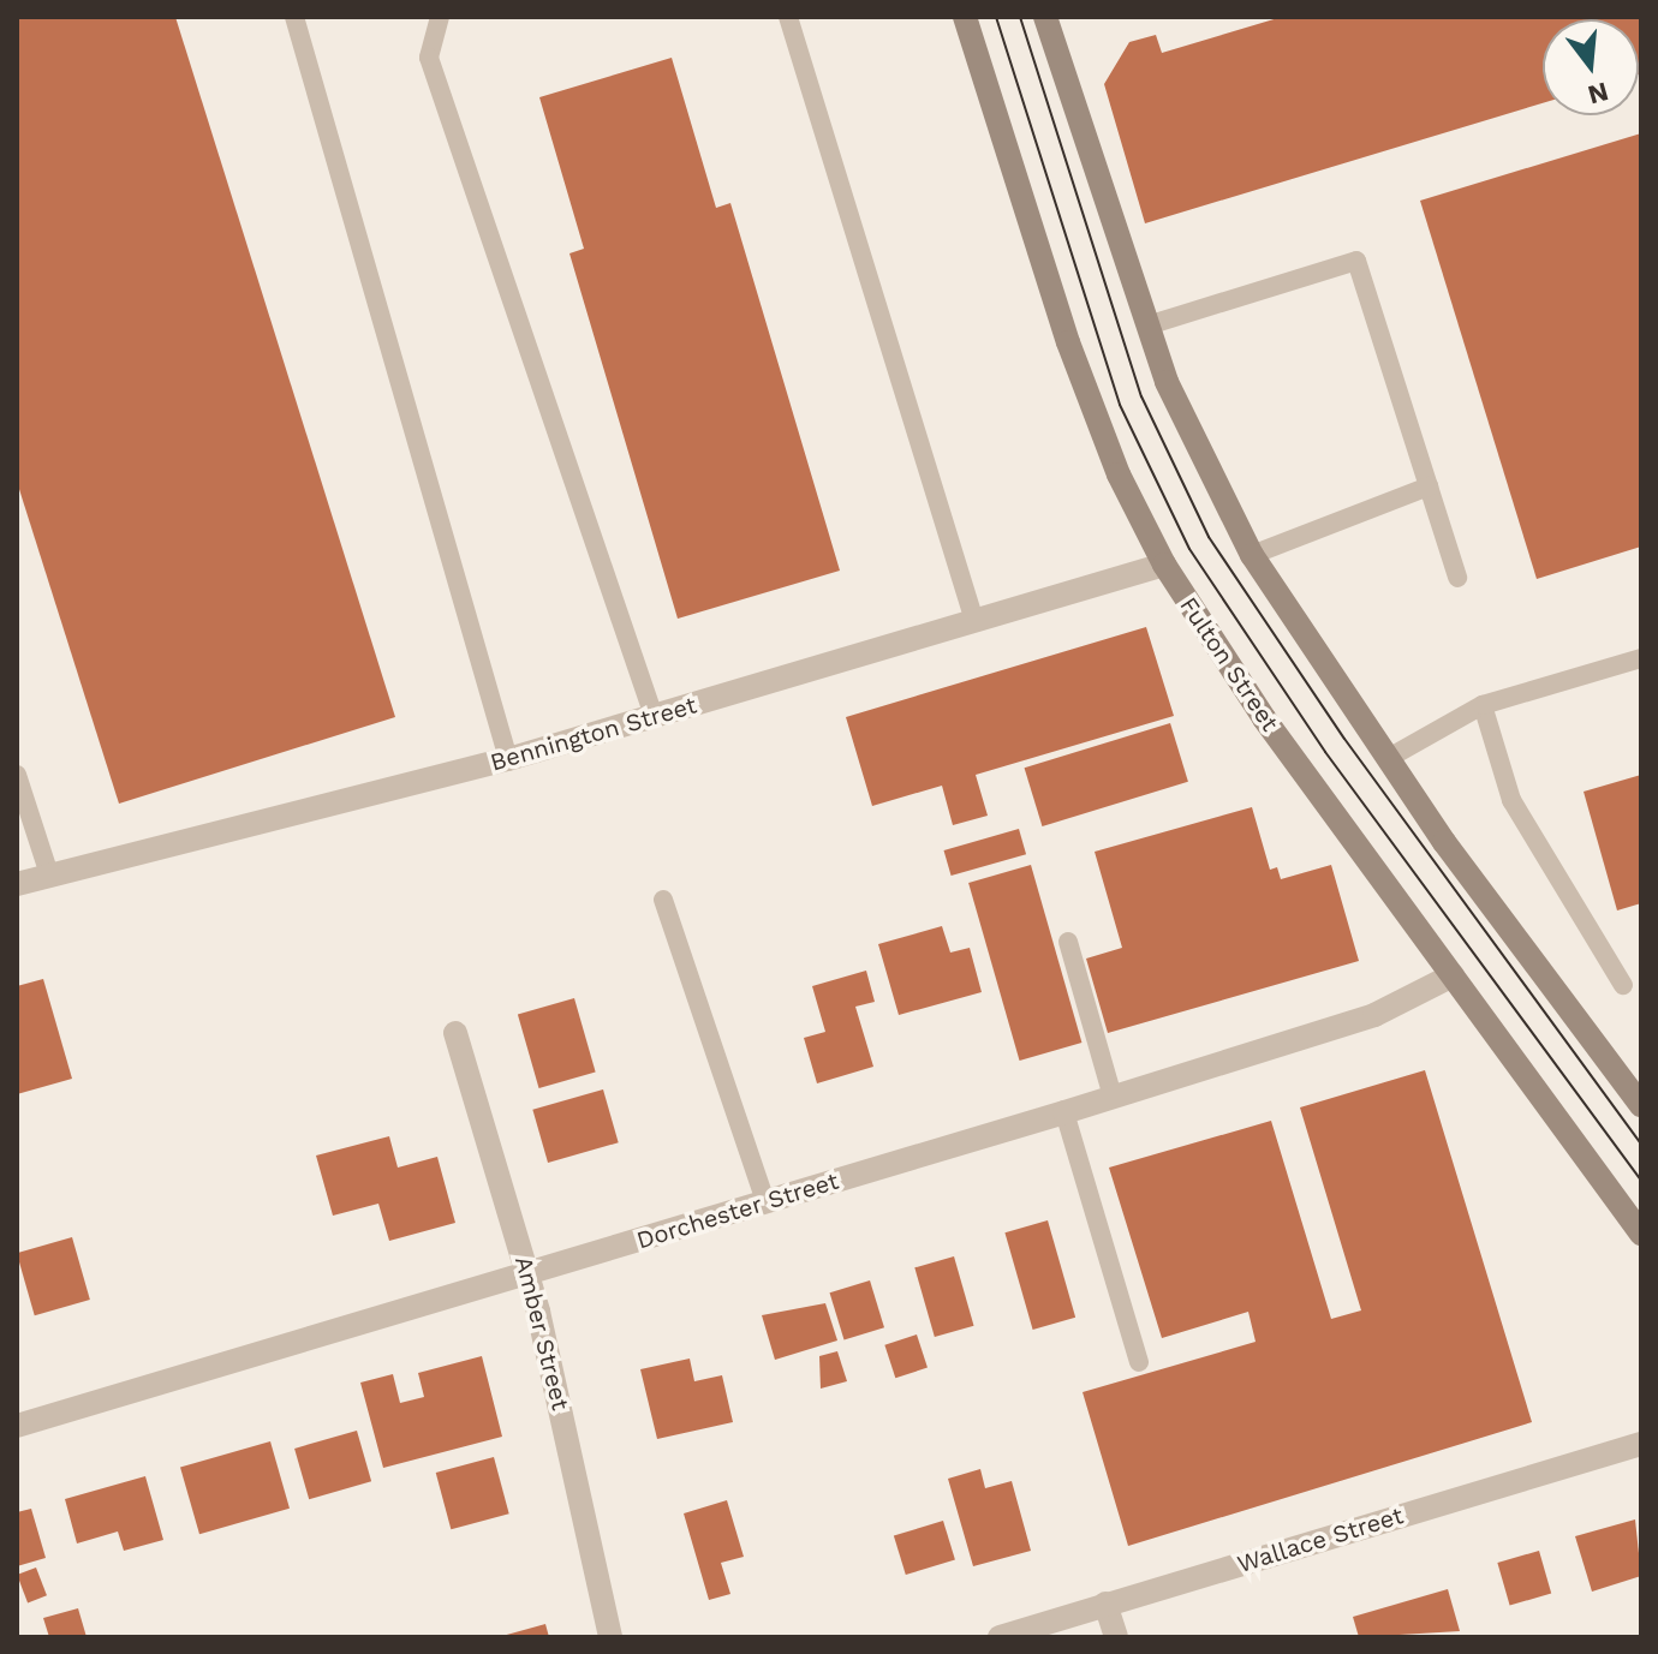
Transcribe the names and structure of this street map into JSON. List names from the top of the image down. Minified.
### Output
{"streets":{"main road":["Fulton Street"],"street":["Bennington Street","Dorchester Street","Amber Street","Wallace Street"]},"crossings":[["Fulton Street","Bennington Street"],["Fulton Street","Dorchester Street"],["Dorchester Street","Amber Street"]],"north":"bottom"}
